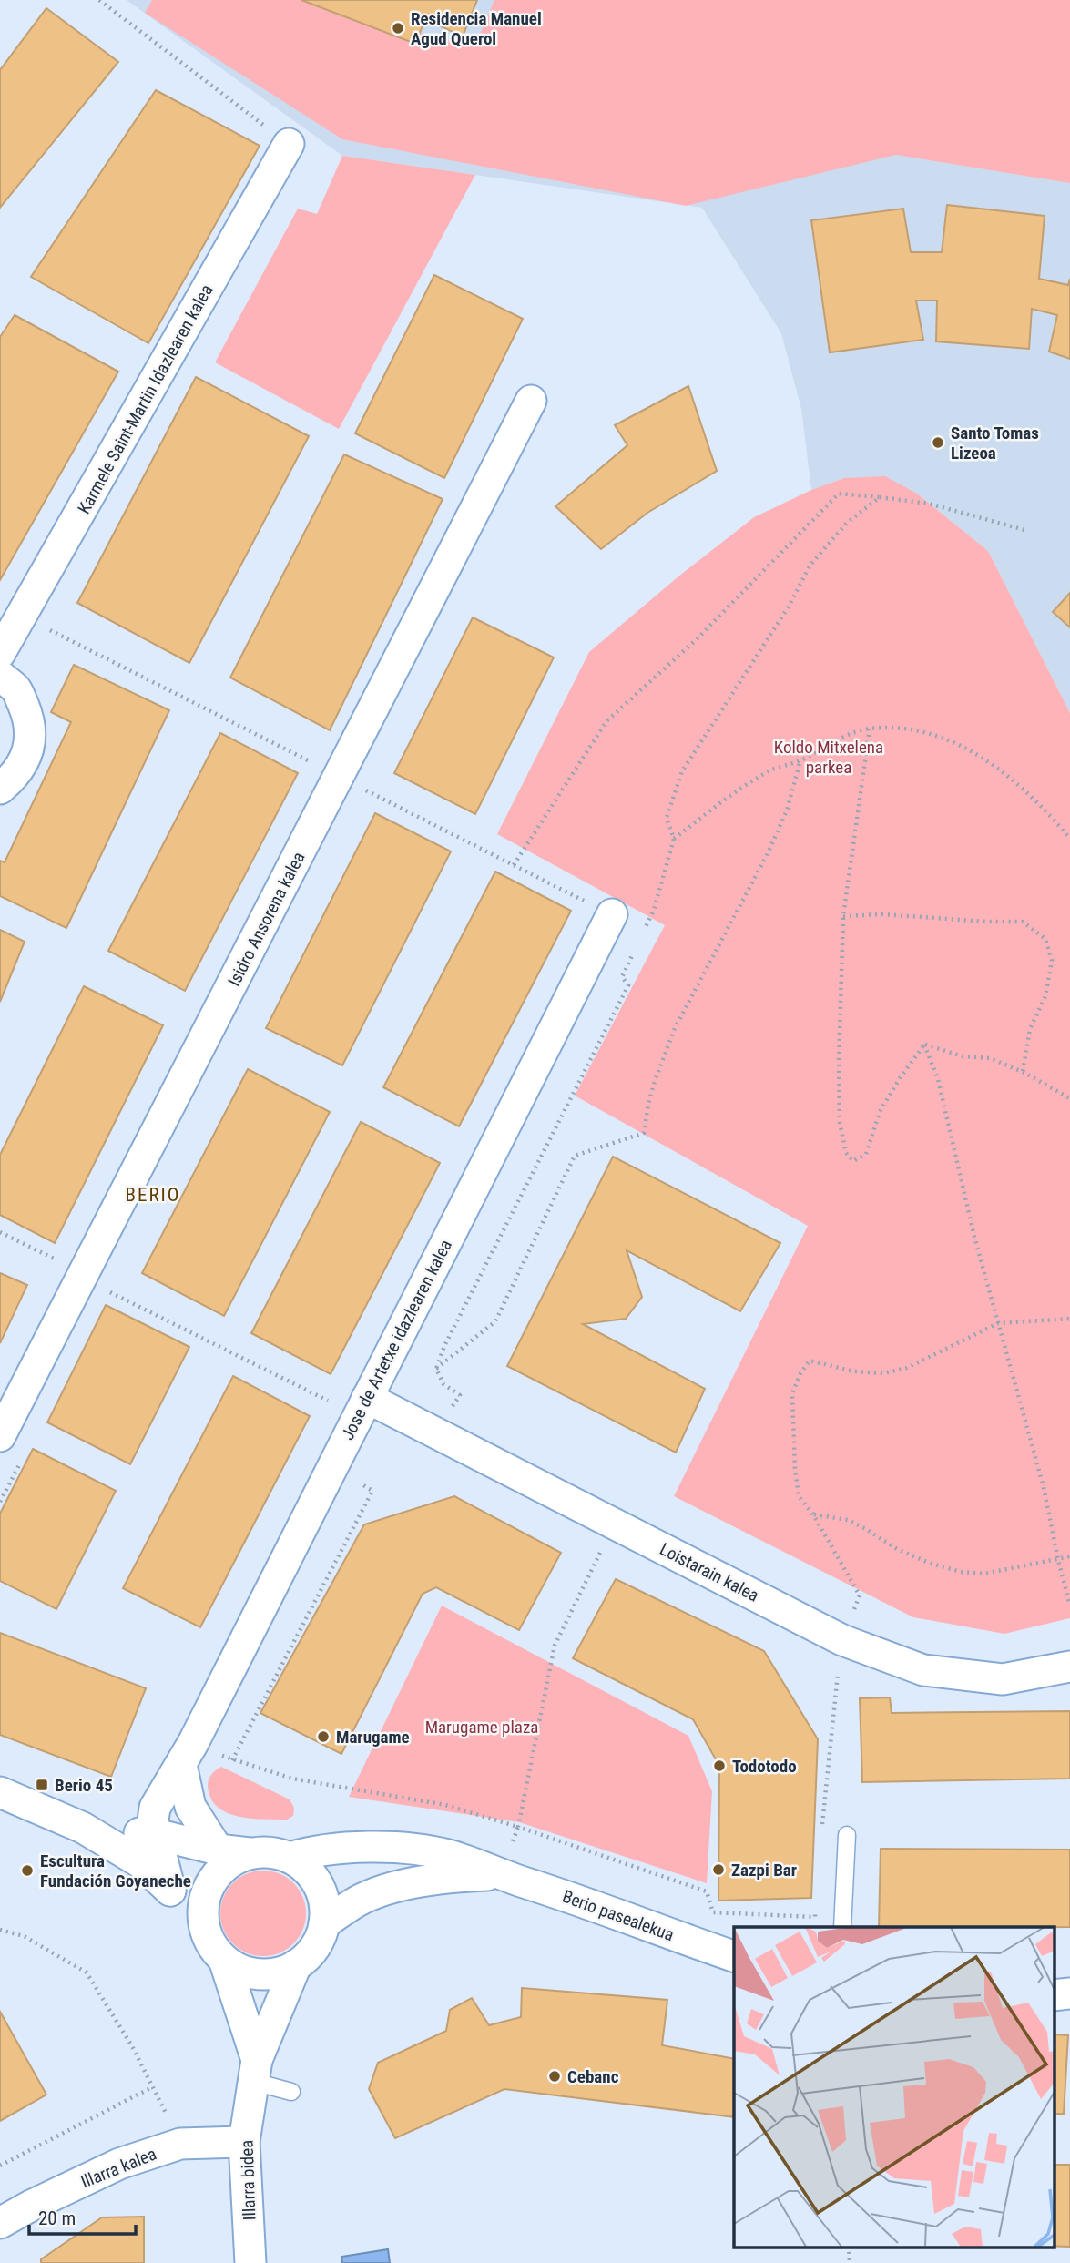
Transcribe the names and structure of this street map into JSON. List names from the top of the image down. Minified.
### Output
{"streets":{"street":["Karmele Saint-Martin Idazlearen kalea","Isidro Ansorena kalea","Jose de Artetxe idazlearen kalea","Loistarain kalea","Berio pasealekua","Illarra kalea","Illarra bidea"]},"crossings":[["Jose de Artetxe idazlearen kalea","Loistarain kalea"],["Berio pasealekua","Illarra bidea"],["Illarra kalea","Illarra bidea"]],"districts":["BERIO"],"parks":["Koldo Mitxelena parkea","Marugame plaza"],"places":{"other":["Residencia Manuel Agud Querol","Santo Tomas Lizeoa","Marugame","Todotodo","Zazpi Bar","Escultura Fundación Goyaneche","Cebanc"],"transit":["Berio 45"]},"scale_bar":"20 m"}
